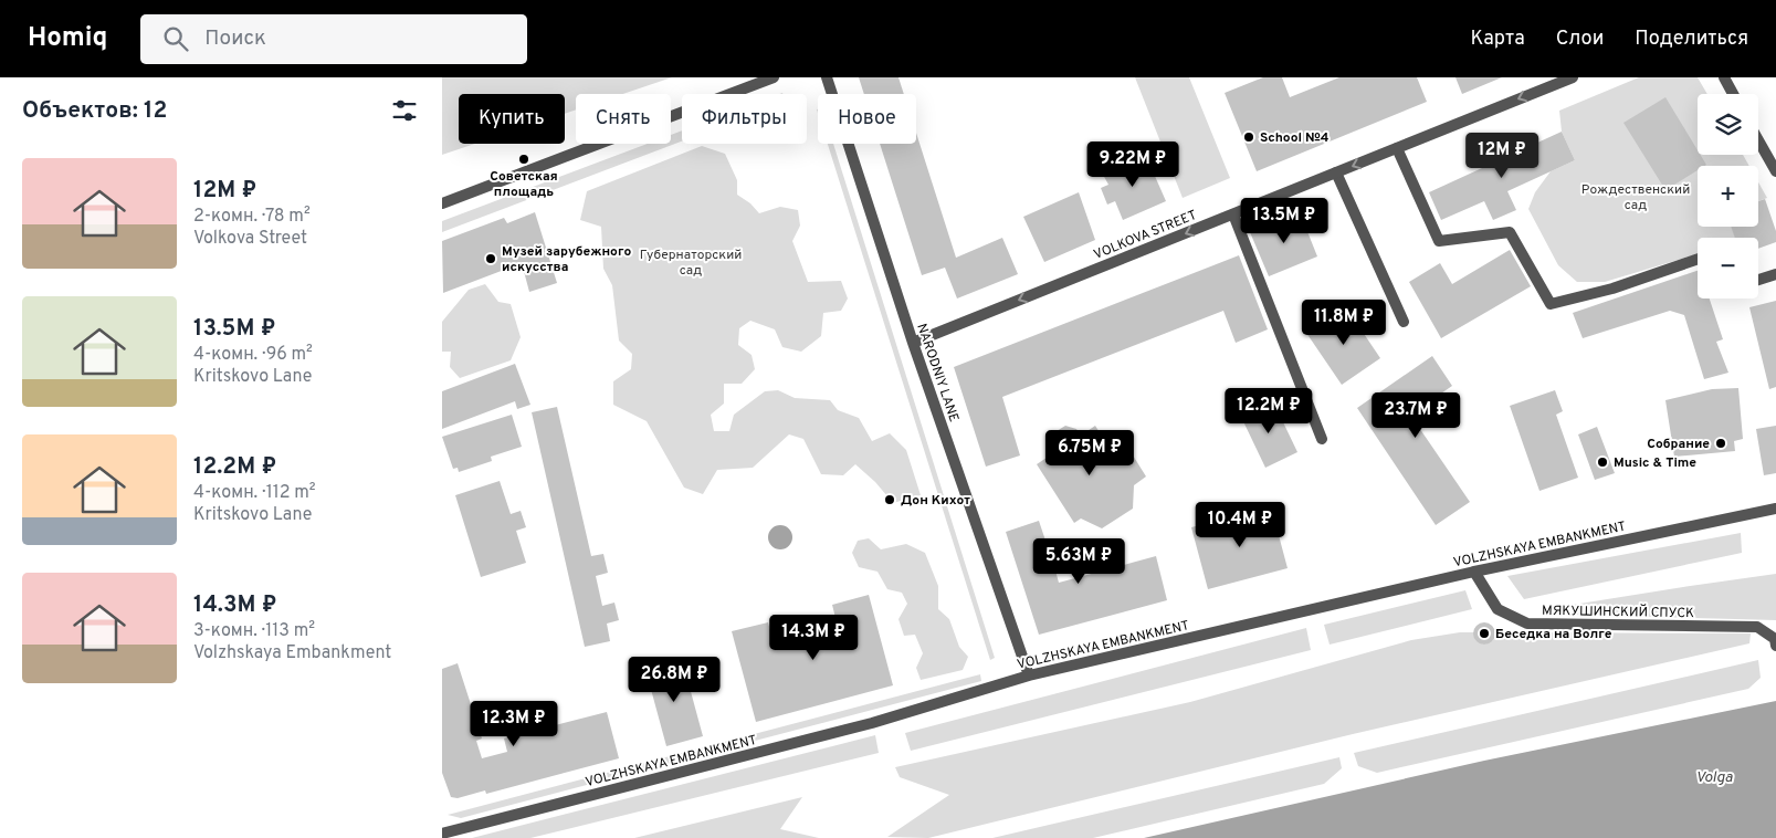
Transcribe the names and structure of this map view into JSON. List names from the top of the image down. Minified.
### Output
{"streets":{"street":["VOLKOVA STREET","NARODNIY LANE","VOLZHSKAYA EMBANKMENT","МЯКУШИНСКИЙ СПУСК"]},"crossings":[["VOLKOVA STREET","NARODNIY LANE"],["NARODNIY LANE","VOLZHSKAYA EMBANKMENT"],["VOLZHSKAYA EMBANKMENT","МЯКУШИНСКИЙ СПУСК"]],"one_way":["VOLKOVA STREET"],"water":["Volga"],"parks":["Рождественский сад","Губернаторский сад"],"places":["School №4","Советская площадь","Музей зарубежного искусства","Собрание","Music & Time","Дон Кихот","Беседка на Волге"],"page":{"header":"Homiq","search":"Поиск","nav":["Карта","Слои","Поделиться"],"heading":"Объектов: 12","map_buttons":["+","−"],"chip":["Купить","Снять","Фильтры","Новое"],"price":["12M ₽","9.22M ₽","13.5M ₽","11.8M ₽","12.2M ₽","23.7M ₽","6.75M ₽","10.4M ₽","5.63M ₽","14.3M ₽","26.8M ₽","12.3M ₽"],"list":[{"name":"12M ₽","note":"2-комн. · 78 m² · Volkova Street"},{"name":"13.5M ₽","note":"4-комн. · 96 m² · Kritskovo Lane"},{"name":"12.2M ₽","note":"4-комн. · 112 m² · Kritskovo Lane"},{"name":"14.3M ₽","note":"3-комн. · 113 m² · Volzhskaya Embankment"}]}}
